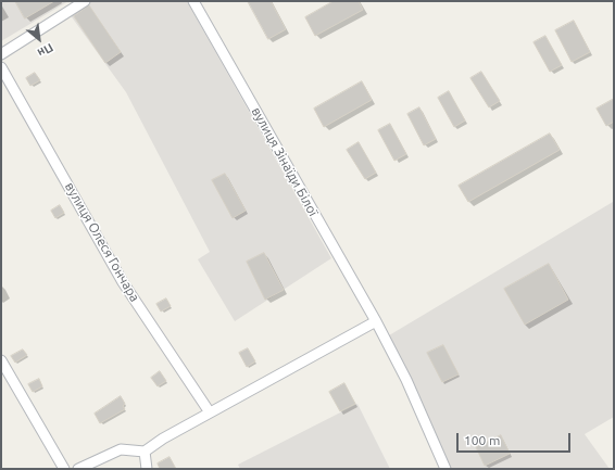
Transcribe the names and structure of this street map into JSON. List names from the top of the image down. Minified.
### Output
{"streets":{"street":["вулиця Зінаїди Білої","вулиця Олеся Гончара"]},"scale_bar":"100 m","north":"bottom right"}
